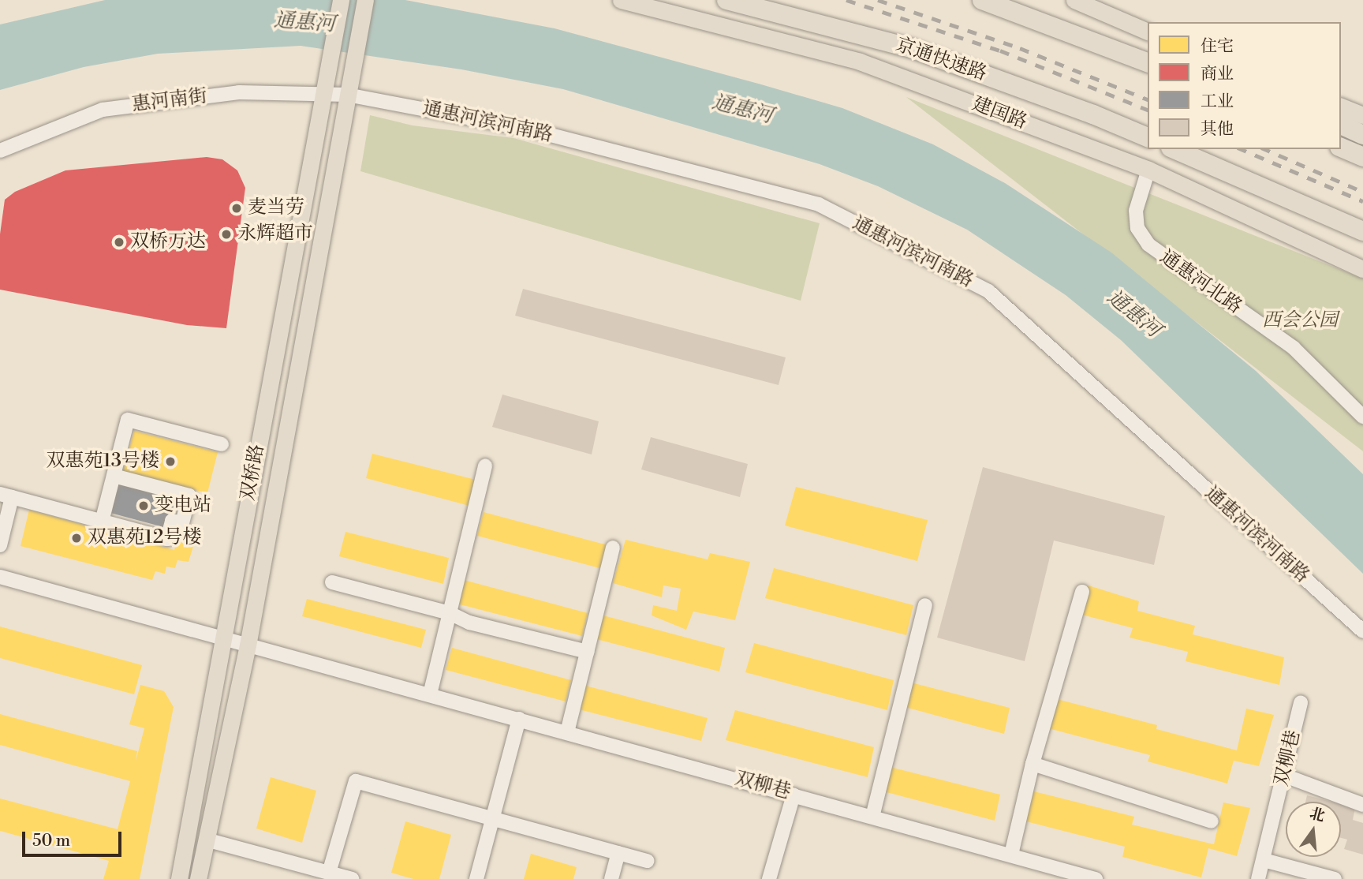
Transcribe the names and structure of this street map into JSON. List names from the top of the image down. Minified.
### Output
{"streets":{"highway":["京通快速路"],"main road":["建国路","双桥路"],"street":["惠河南街","通惠河滨河南路","通惠河北路","双柳巷"]},"crossings":[["惠河南街","通惠河滨河南路"],["惠河南街","双桥路"],["建国路","通惠河北路"],["通惠河滨河南路","双桥路"],["双桥路","双柳巷"]],"water":["通惠河"],"parks":["西会公园"],"places":["麦当劳","永辉超市","双桥万达","双惠苑13号楼","变电站","双惠苑12号楼"],"legend":["住宅","商业","工业","其他"],"scale_bar":"50 m","north":"top"}
